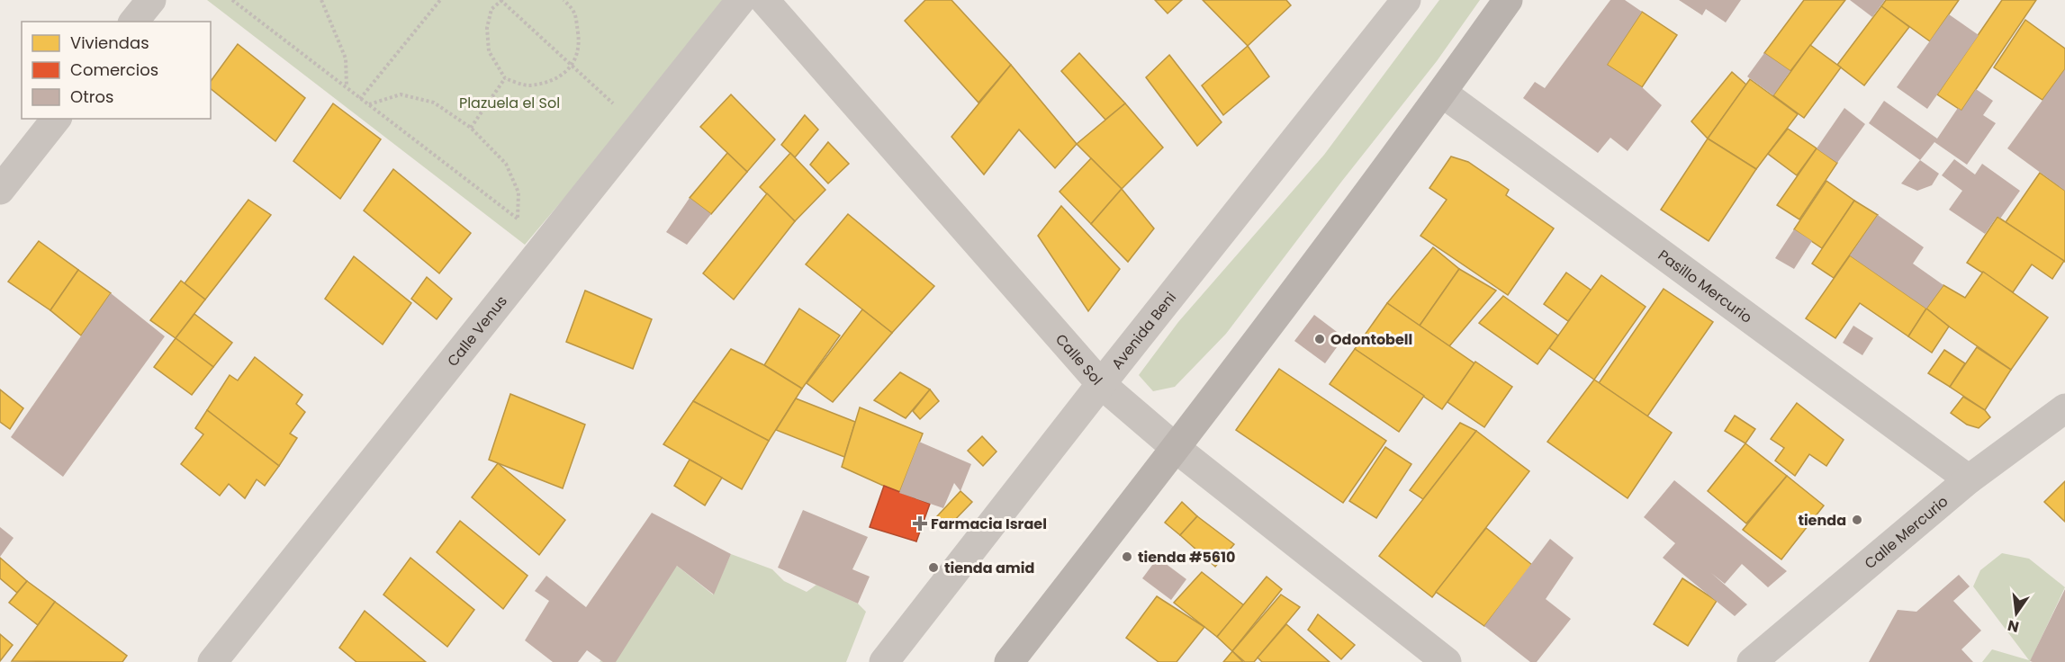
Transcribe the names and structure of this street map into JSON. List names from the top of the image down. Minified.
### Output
{"streets":{"street":["Pasillo Mercurio","Avenida Beni","Calle Venus","Calle Sol","Calle Mercurio"]},"crossings":[["Pasillo Mercurio","Calle Mercurio"],["Avenida Beni","Calle Sol"]],"parks":["Plazuela el Sol"],"places":{"other":["Odontobell","tienda","tienda #5610","tienda amid"],"health":["Farmacia Israel"]},"legend":["Viviendas","Comercios","Otros"],"north":"bottom"}
